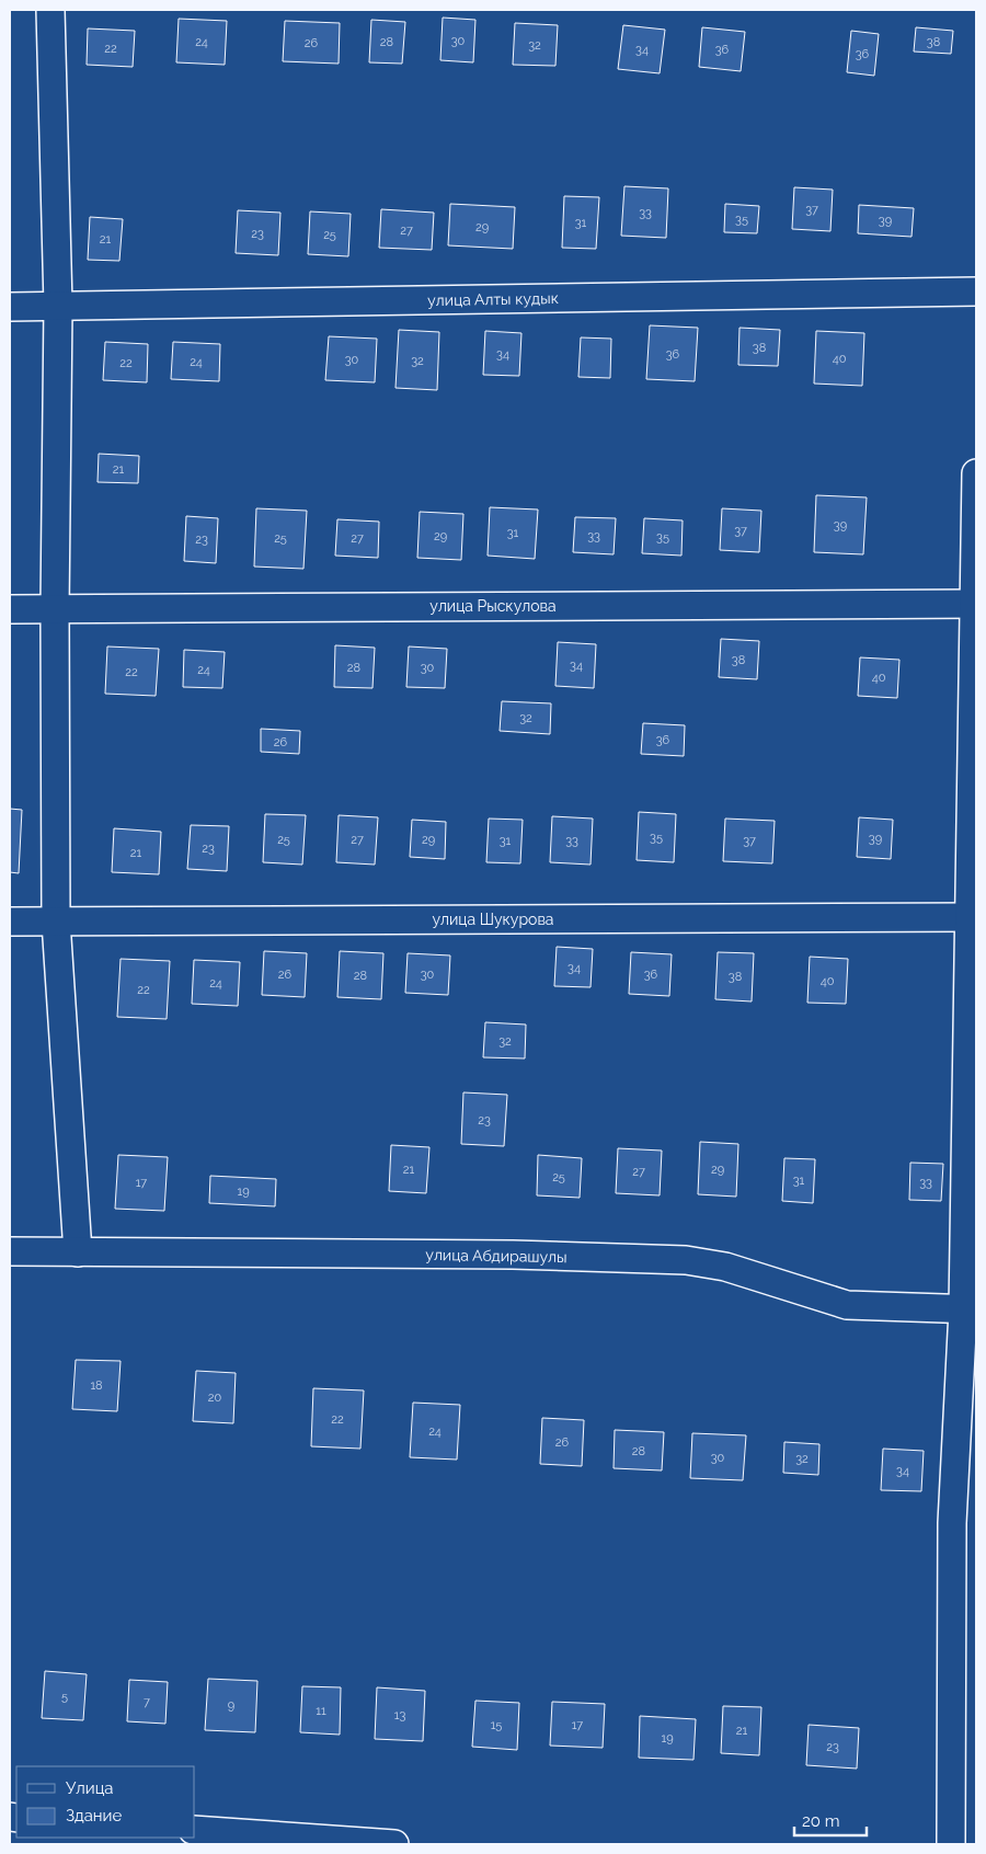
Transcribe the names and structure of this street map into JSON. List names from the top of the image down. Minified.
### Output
{"streets":{"street":["улица Алты кудык","улица Рыскулова","улица Шукурова","улица Абдирашулы"]},"house_numbers":["30","24","28","38","26","32","22","34","36","36","37","33","35","39","31","29","27","23","25","21","38","34","36","40","30","32","24","22","21","39","37","31","29","33","35","25","27","23","38","34","28","30","24","22","40","32","36","26","35","39","25","27","29","31","33","37","23","21","34","26","30","36","28","38","40","24","22","32","23","21","29","27","25","31","17","33","19","18","20","22","24","26","28","30","32","34","5","7","9","11","13","15","17","21","19","23"],"legend":["Улица","Здание"],"scale_bar":"20 m"}
